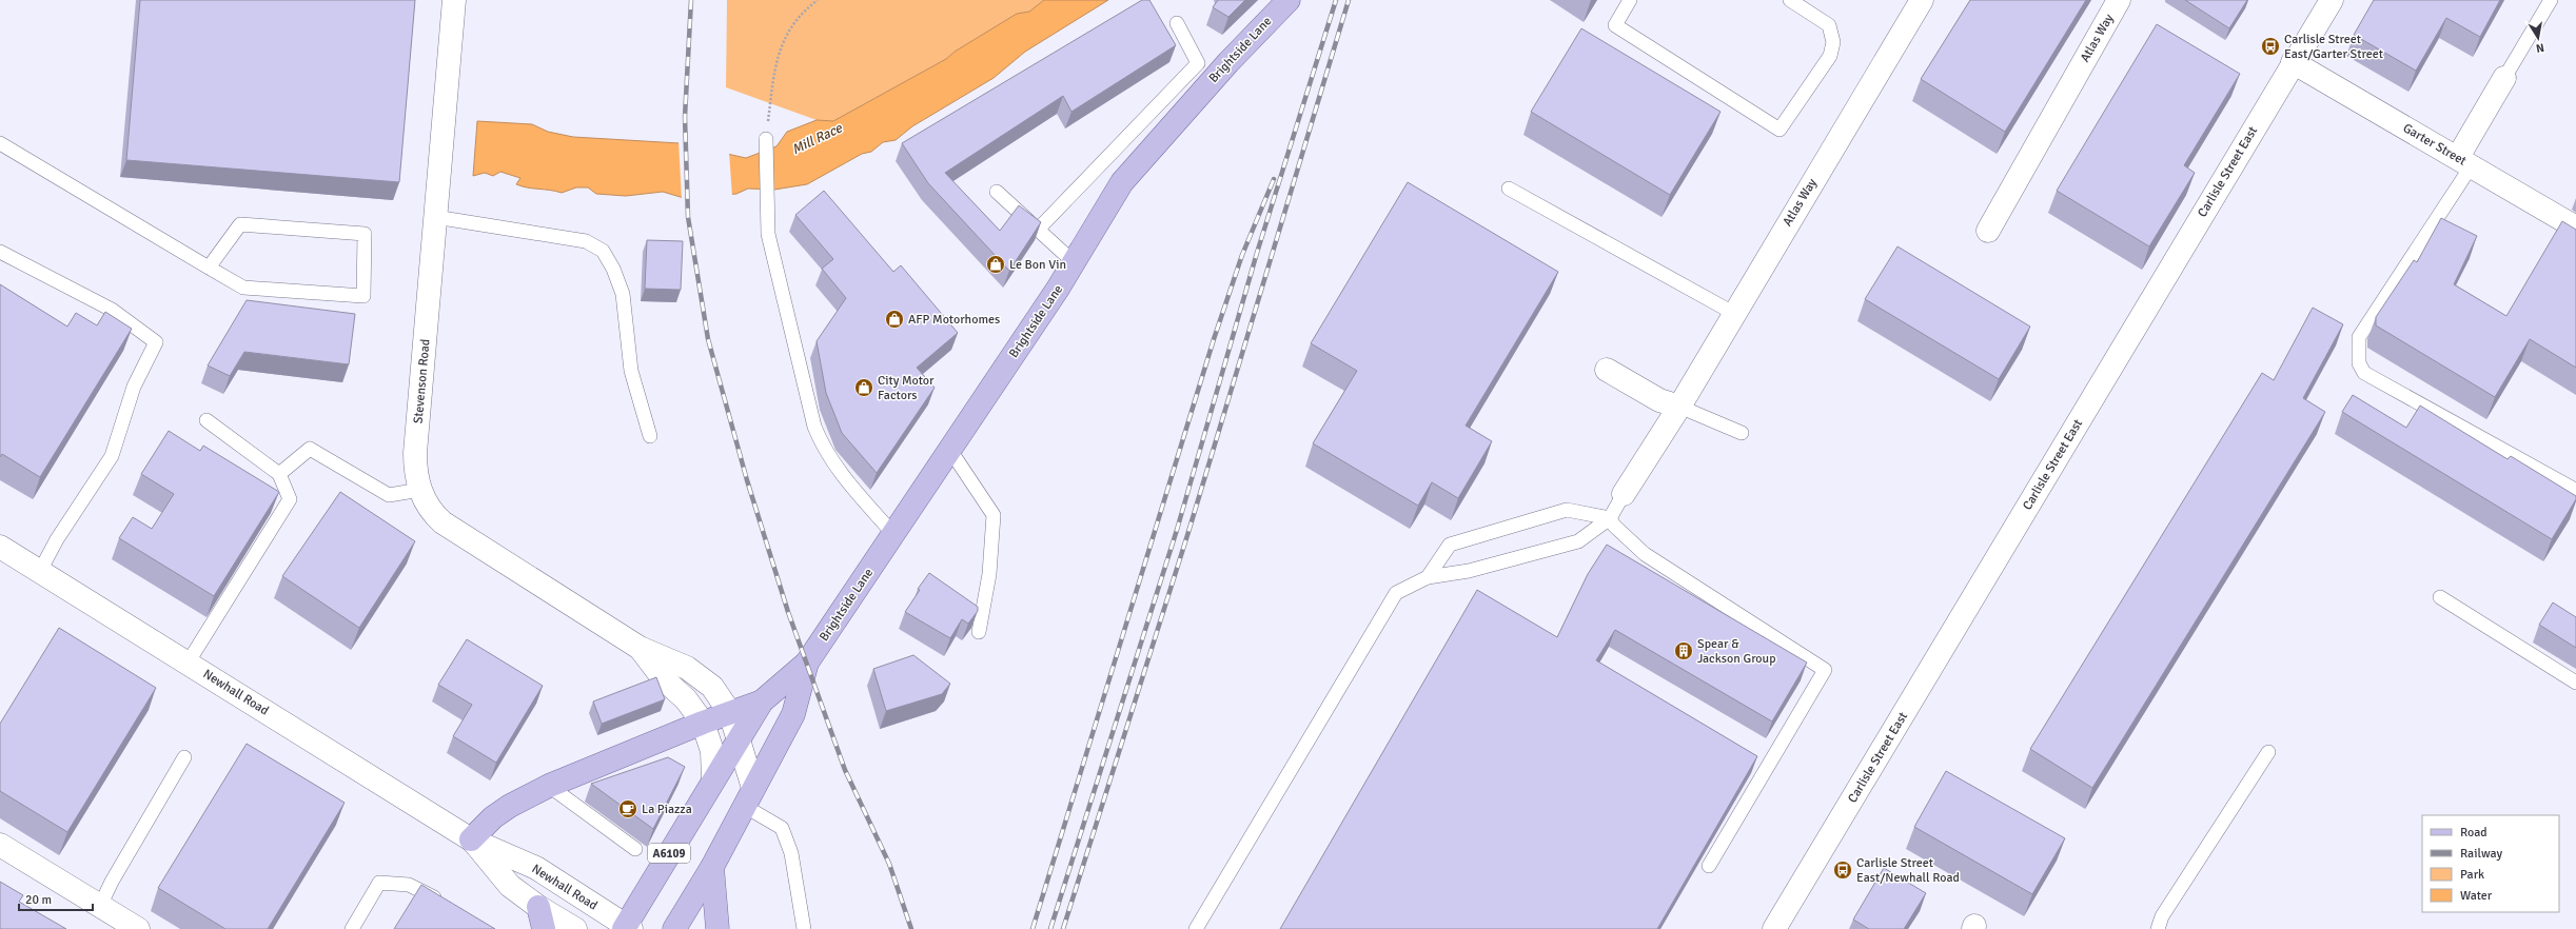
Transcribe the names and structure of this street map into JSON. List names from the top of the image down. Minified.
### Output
{"streets":{"main road":["Brightside Lane","A6109"],"street":["Atlas Way","Garter Street","Carlisle Street East","Stevenson Road","Newhall Road"]},"crossings":[["Brightside Lane","Stevenson Road"],["Brightside Lane","Newhall Road"],["Garter Street","Carlisle Street East"]],"water":["Mill Race"],"places":{"bus stop":["Carlisle Street East/Garter Street","Carlisle Street East/Newhall Road"],"shop":["Le Bon Vin","AFP Motorhomes","City Motor Factors"],"building":["Spear & Jackson Group"],"cafe":["La Piazza"]},"legend":["Road","Railway","Park","Water"],"scale_bar":"20 m","north":"bottom"}
